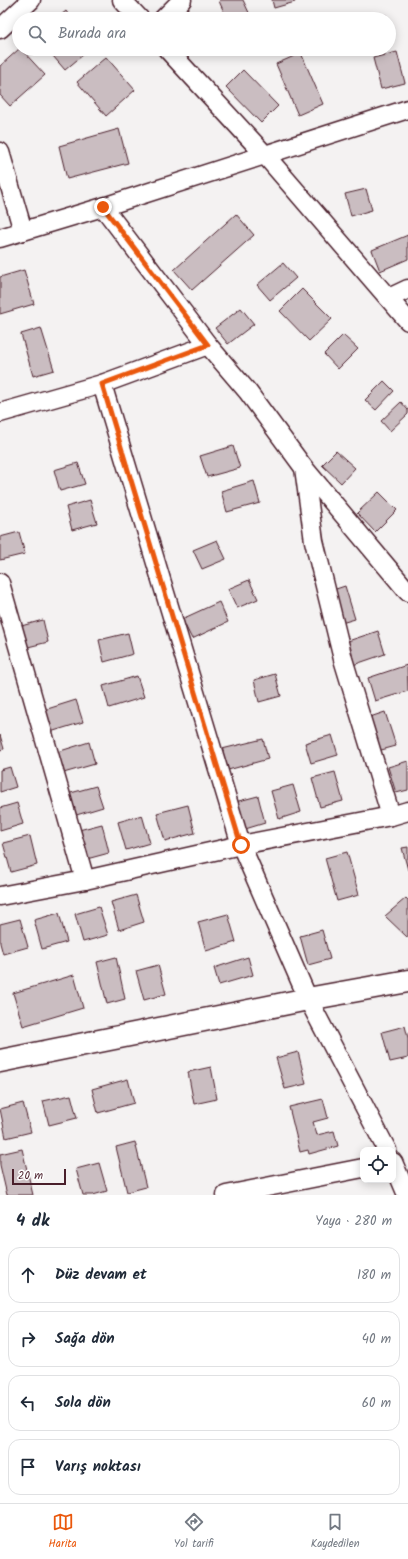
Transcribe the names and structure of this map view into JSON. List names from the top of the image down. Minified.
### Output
{"scale_bar":"20 m","page":{"search":"Burada ara","scale":"20 m","heading":["4 dk","Yaya · 280 m"],"list":[["Düz devam et","180 m"],["Sağa dön","40 m"],["Sola dön","60 m"],"Varış noktası"],"nav":["Harita","Yol tarifi","Kaydedilen"]}}
